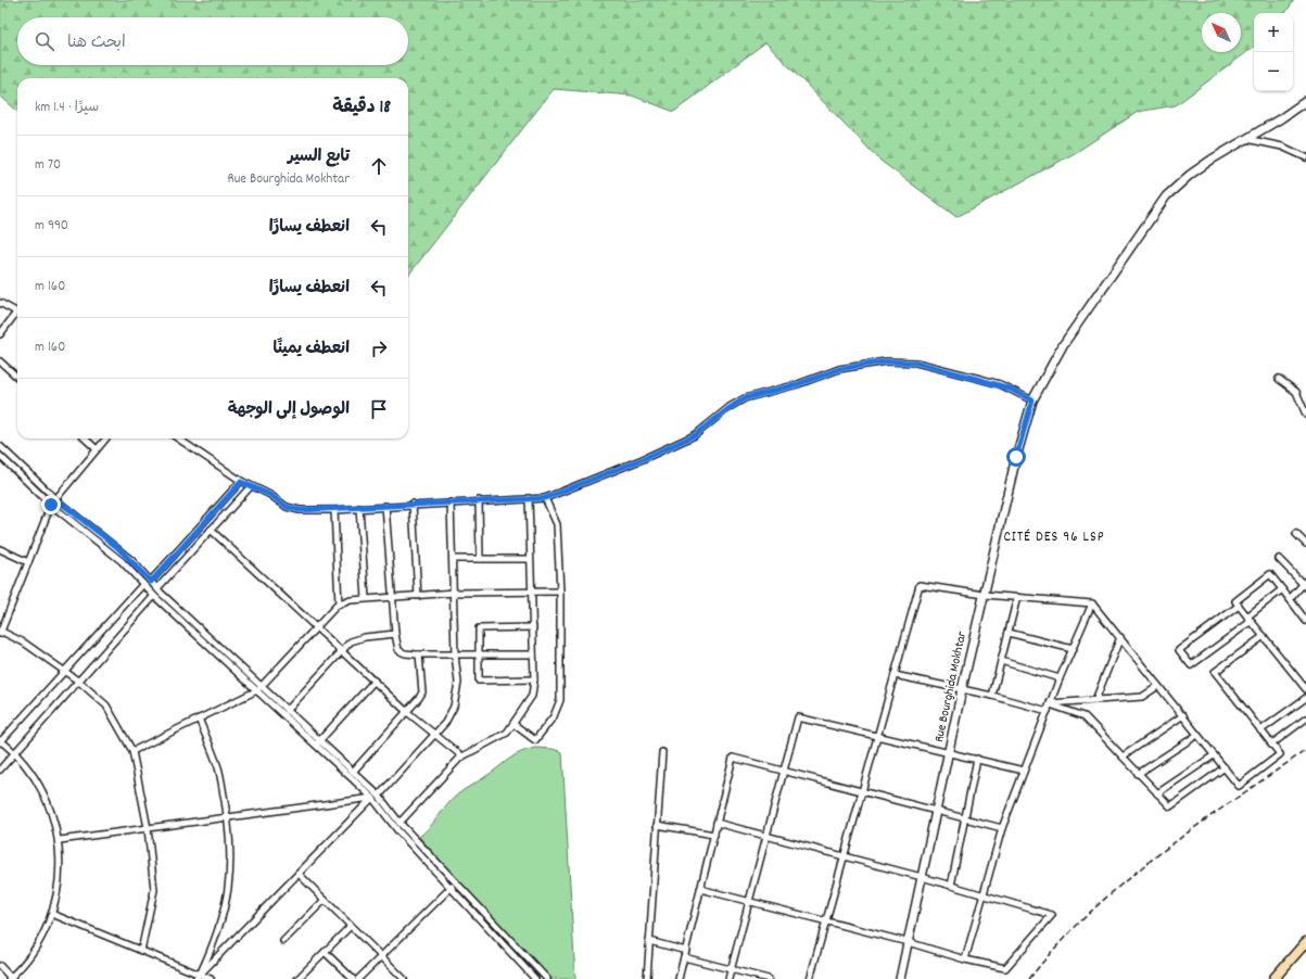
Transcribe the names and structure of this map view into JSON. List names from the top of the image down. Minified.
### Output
{"streets":{"main road":["Rue Bourghida Mokhtar"]},"districts":["CITÉ DES 96 LSP"],"north":"top left","page":{"map_buttons":["+","−"],"search":"ابحث هنا","heading":["18 دقيقة","سيرًا · 1.4 km"],"list":[["تابع السير","Rue Bourghida Mokhtar","70 m"],["انعطف يسارًا","990 m"],["انعطف يسارًا","160 m"],["انعطف يمينًا","160 m"],"الوصول إلى الوجهة"]}}
